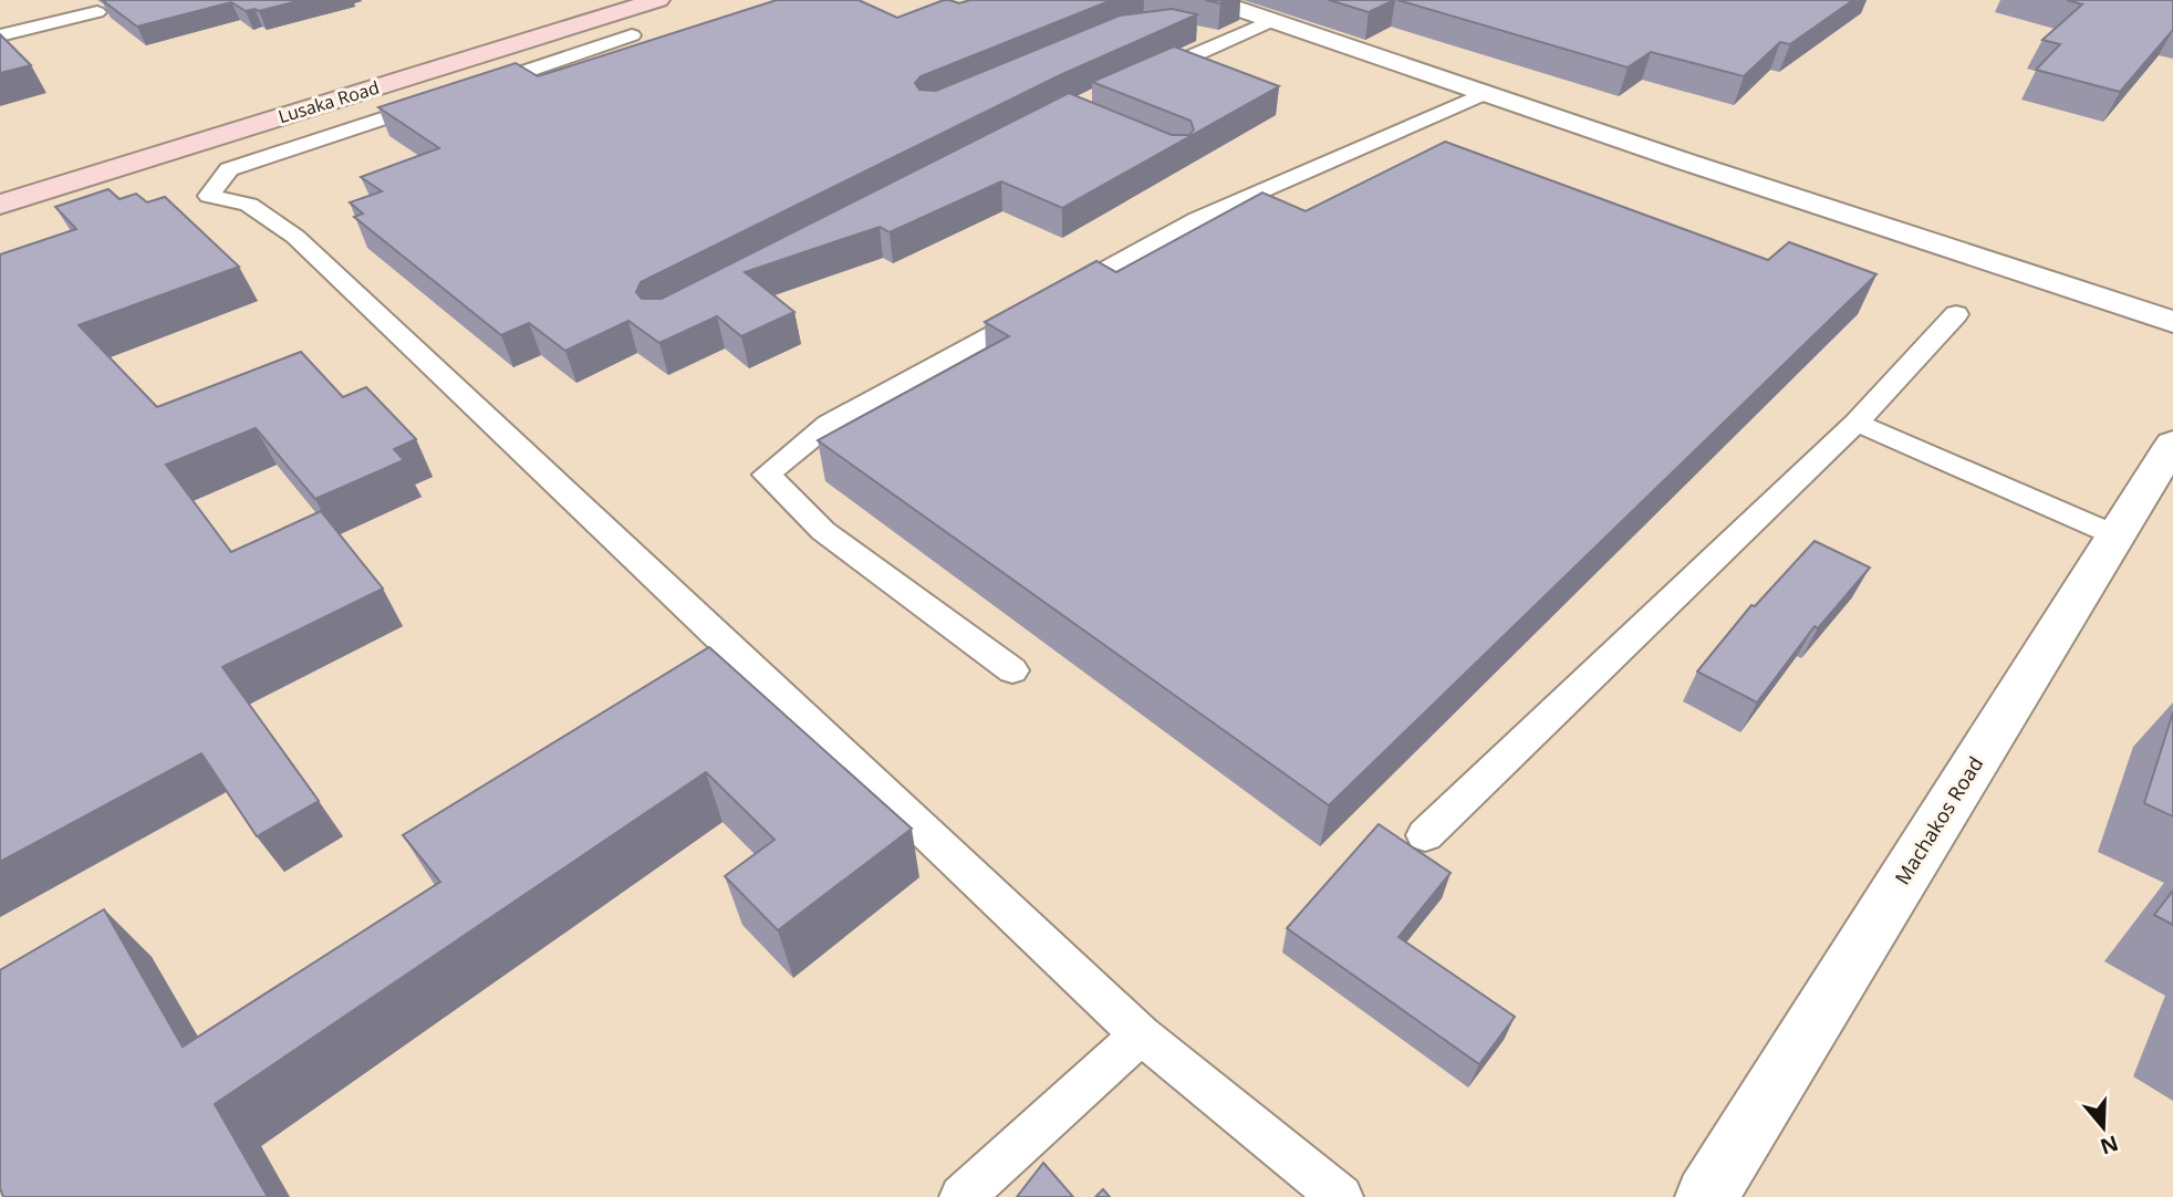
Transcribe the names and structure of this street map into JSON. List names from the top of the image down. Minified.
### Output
{"streets":{"main road":["Lusaka Road"],"street":["Machakos Road"]},"north":"bottom"}
